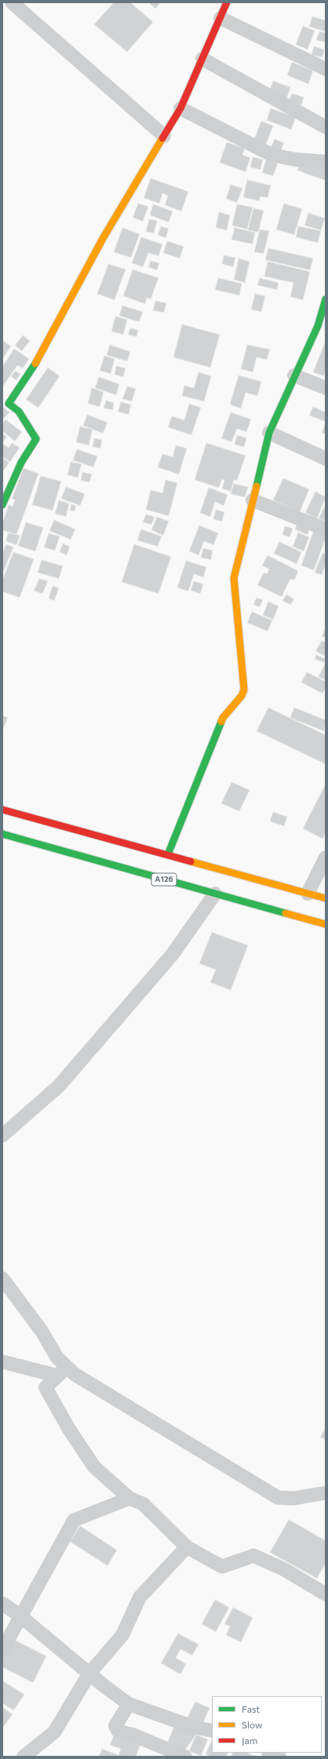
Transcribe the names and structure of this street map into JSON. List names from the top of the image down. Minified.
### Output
{"streets":{"main road":["A126"]},"legend":["Fast","Slow","Jam"]}
